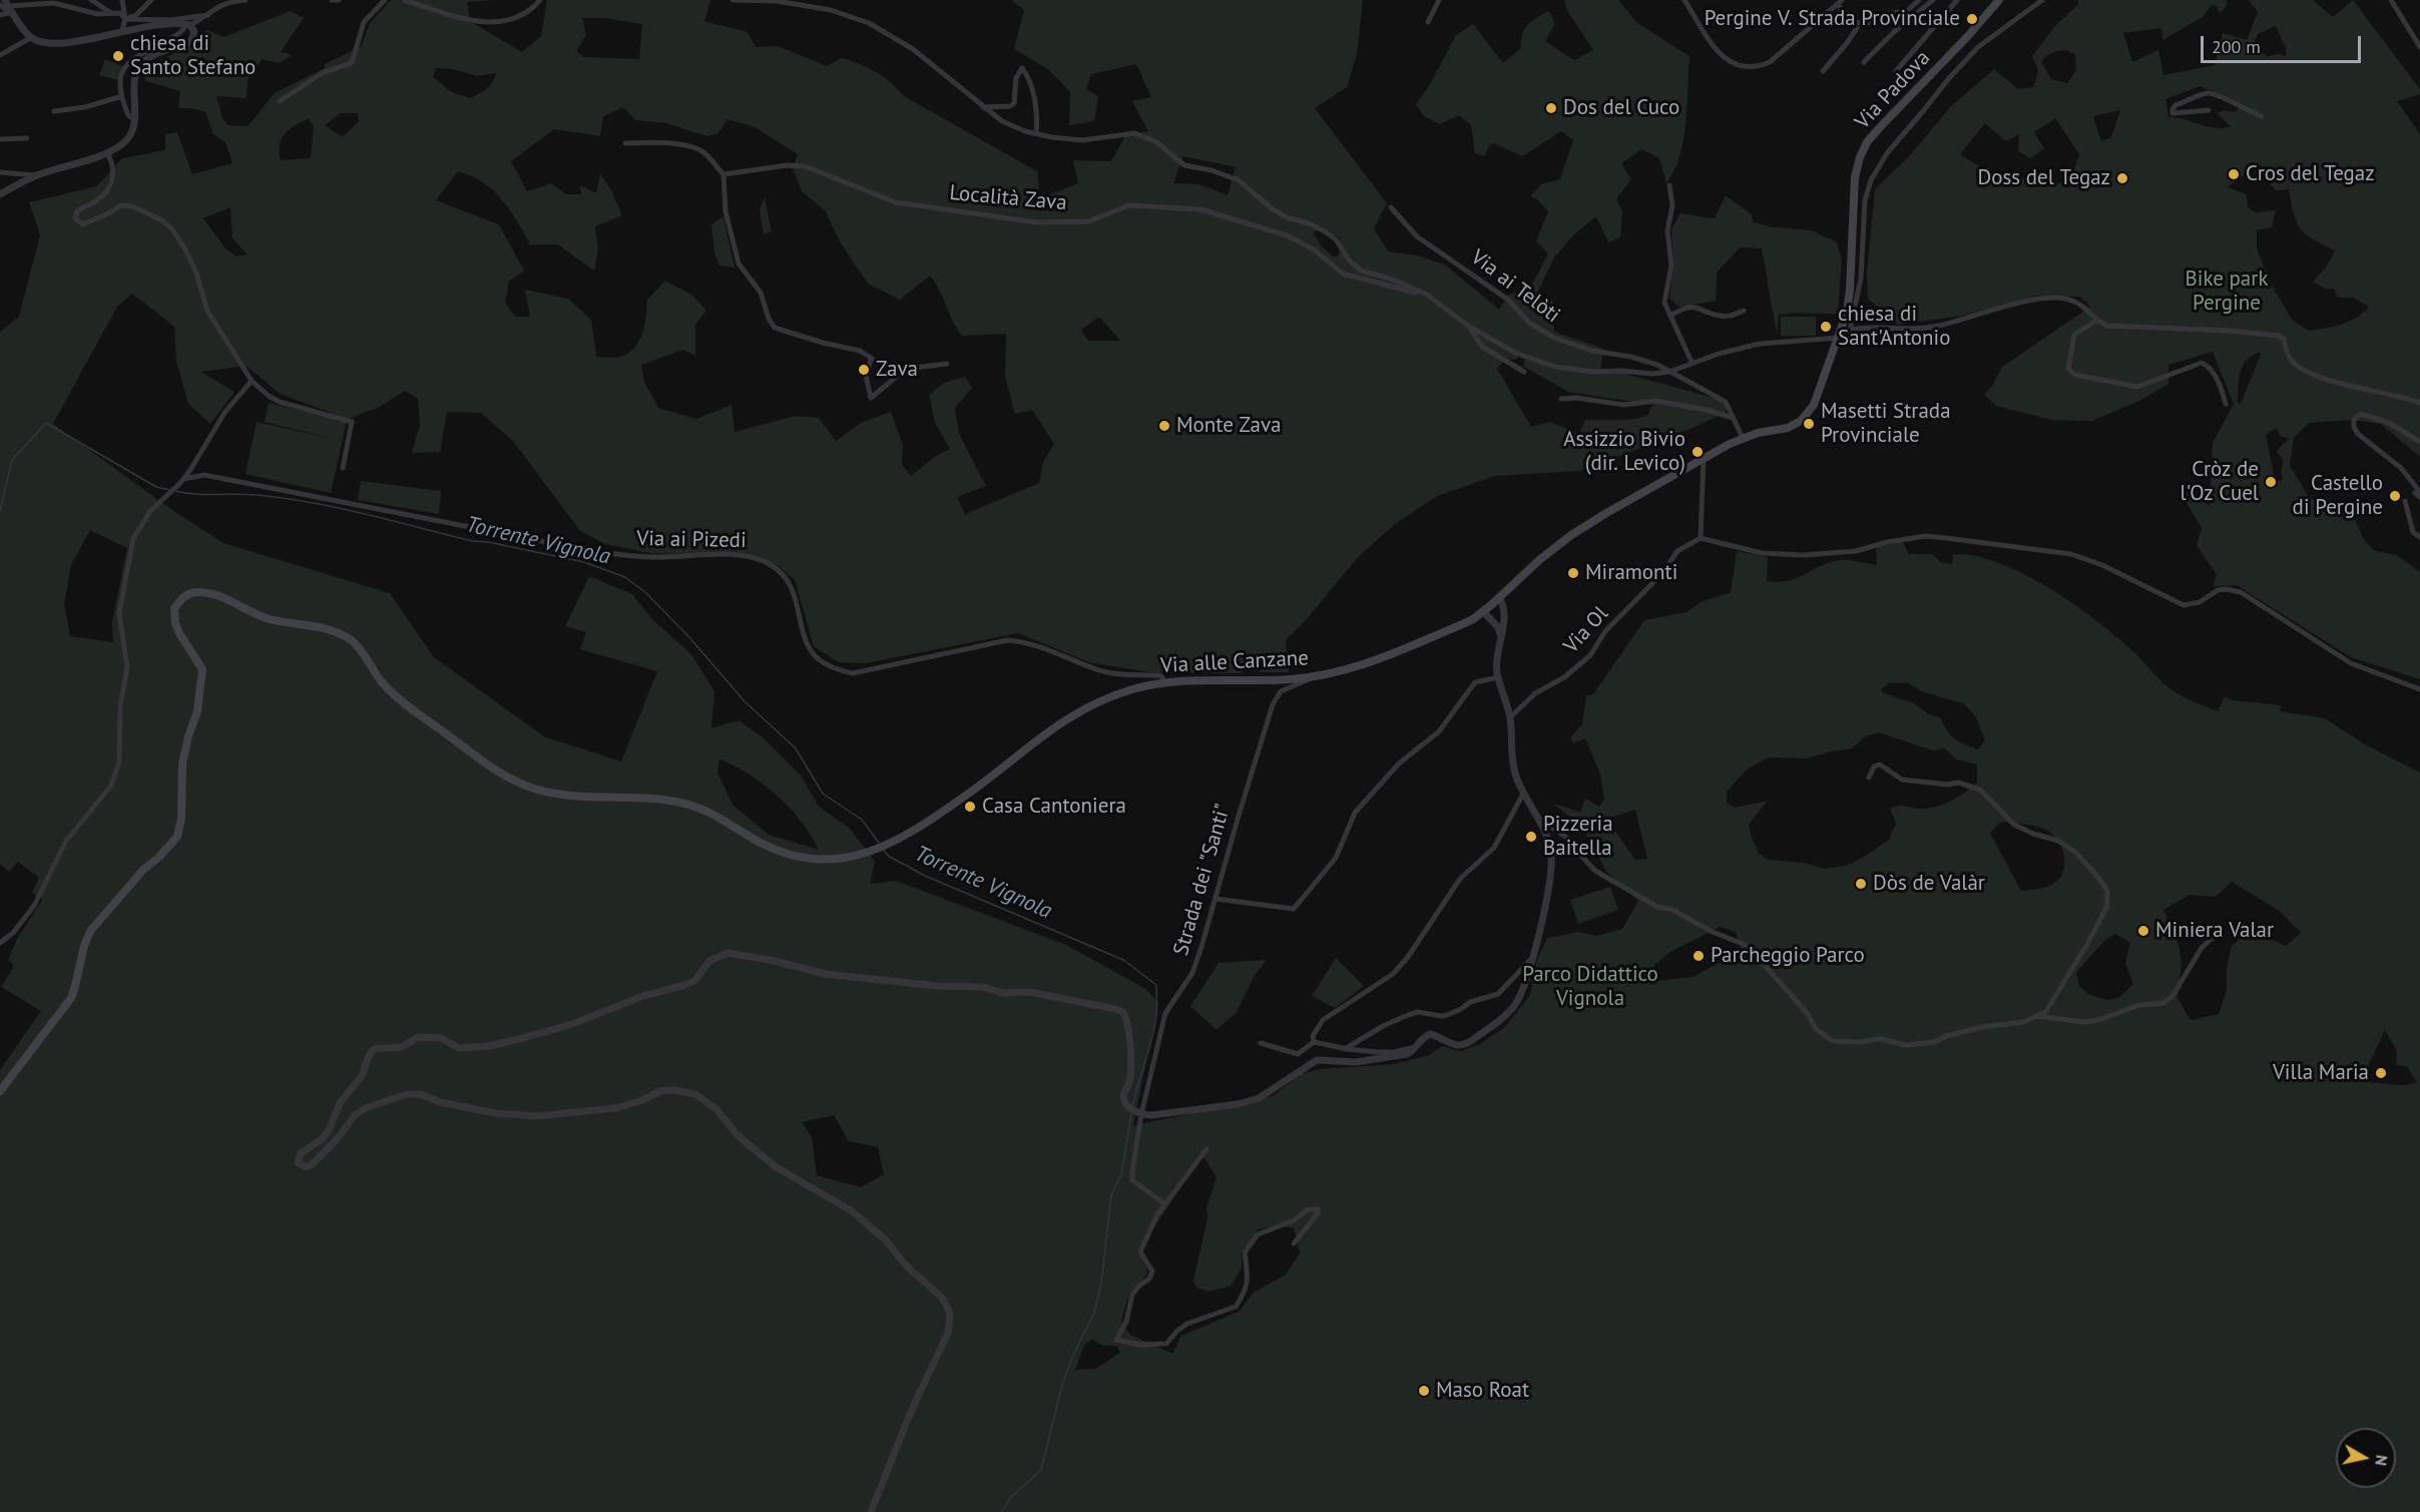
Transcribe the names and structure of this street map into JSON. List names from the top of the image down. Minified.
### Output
{"streets":{"main road":["Via Padova","Via alle Canzane"],"street":["Località Zava","Via ai Telòti","Via ai Pizedi","Via Ol","Strada dei \"Santi\""]},"crossings":[["Via Padova","Via ai Telòti"],["Via Padova","Via alle Canzane"],["Via ai Telòti","Via alle Canzane"],["Via ai Pizedi","Via alle Canzane"],["Via alle Canzane","Strada dei \"Santi\""]],"water":["Torrente Vignola"],"parks":["Bike park Pergine","Parco Didattico Vignola"],"places":["Pergine V. Strada Provinciale","chiesa di Santo Stefano","Dos del Cuco","Cros del Tegaz","Doss del Tegaz","chiesa di Sant'Antonio","Zava","Masetti Strada Provinciale","Monte Zava","Assizzio Bivio (dir. Levico)","Cròz de l'Oz Cuel","Castello di Pergine","Miramonti","Casa Cantoniera","Pizzeria Baitella","Dòs de Valàr","Miniera Valar","Parcheggio Parco","Villa Maria","Maso Roat"],"scale_bar":"200 m","north":"right"}
